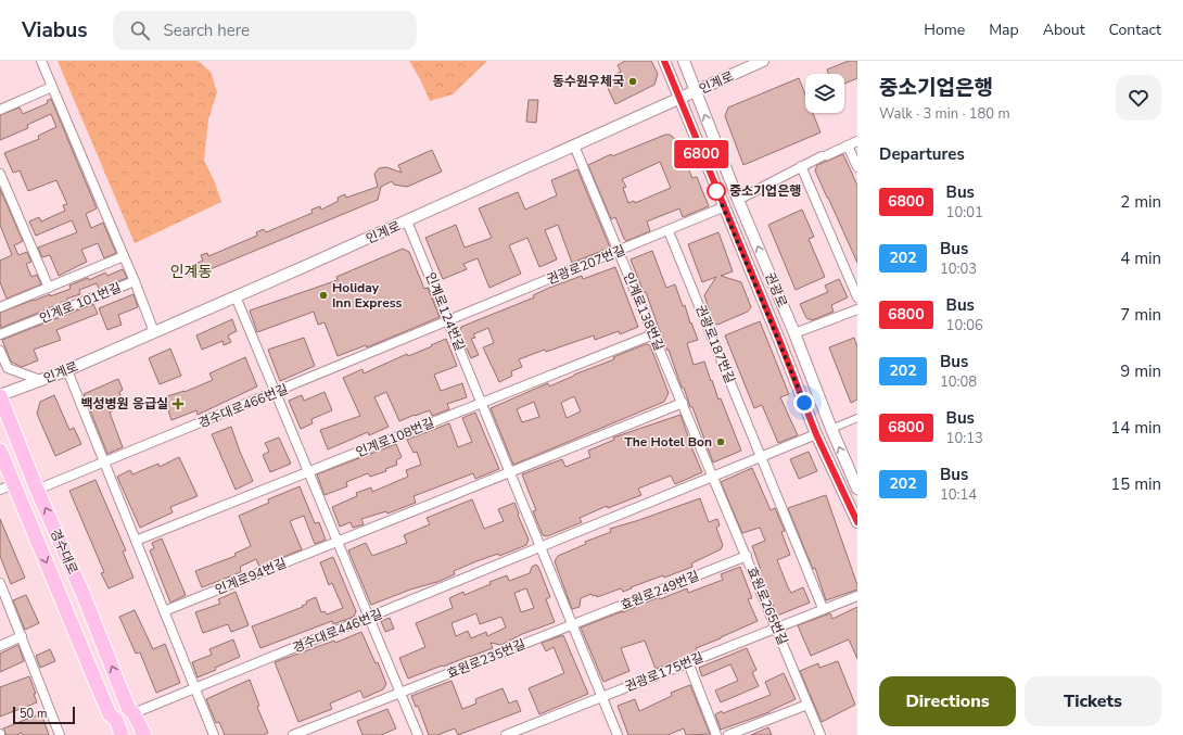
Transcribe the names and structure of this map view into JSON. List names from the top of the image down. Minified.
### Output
{"streets":{"main road":["경수대로"],"street":["인계로","권광로207번길","권광로","인계로 101번길","인계로124번길","인계로138번길","권광로187번길","경수대로466번길","인계로108번길","인계로94번길","효원로249번길","효원로265번길","경수대로446번길","효원로235번길","권광로175번길"]},"crossings":[["인계로","권광로"],["인계로","인계로 101번길"],["인계로","인계로124번길"],["인계로","인계로138번길"],["인계로","경수대로"],["권광로207번길","권광로"],["권광로207번길","인계로124번길"],["권광로207번길","인계로138번길"],["권광로207번길","권광로187번길"],["권광로207번길","경수대로466번길"],["인계로124번길","경수대로466번길"],["인계로124번길","인계로108번길"],["인계로124번길","경수대로446번길"],["인계로138번길","효원로265번길"],["경수대로466번길","경수대로"],["경수대로","경수대로446번길"],["효원로249번길","효원로265번길"],["효원로249번길","효원로235번길"],["효원로265번길","권광로175번길"]],"districts":["인계동"],"places":{"other":["동수원우체국","중소기업은행","Holiday Inn Express","The Hotel Bon"],"health":["백성병원 응급실"]},"lines":["bus line 6800"],"scale_bar":"50 m","page":{"header":"Viabus","search":"Search here","nav":["Home","Map","About","Contact"],"on_map":"6800","heading":[["중소기업은행","Walk · 3 min · 180 m"],"Departures"],"list":[{"mark":"6800","name":"Bus","note":"10:01","value":"2 min"},{"mark":"202","name":"Bus","note":"10:03","value":"4 min"},{"mark":"6800","name":"Bus","note":"10:06","value":"7 min"},{"mark":"202","name":"Bus","note":"10:08","value":"9 min"},{"mark":"6800","name":"Bus","note":"10:13","value":"14 min"},{"mark":"202","name":"Bus","note":"10:14","value":"15 min"}],"buttons":["Directions","Tickets"],"scale":"50 m"}}
